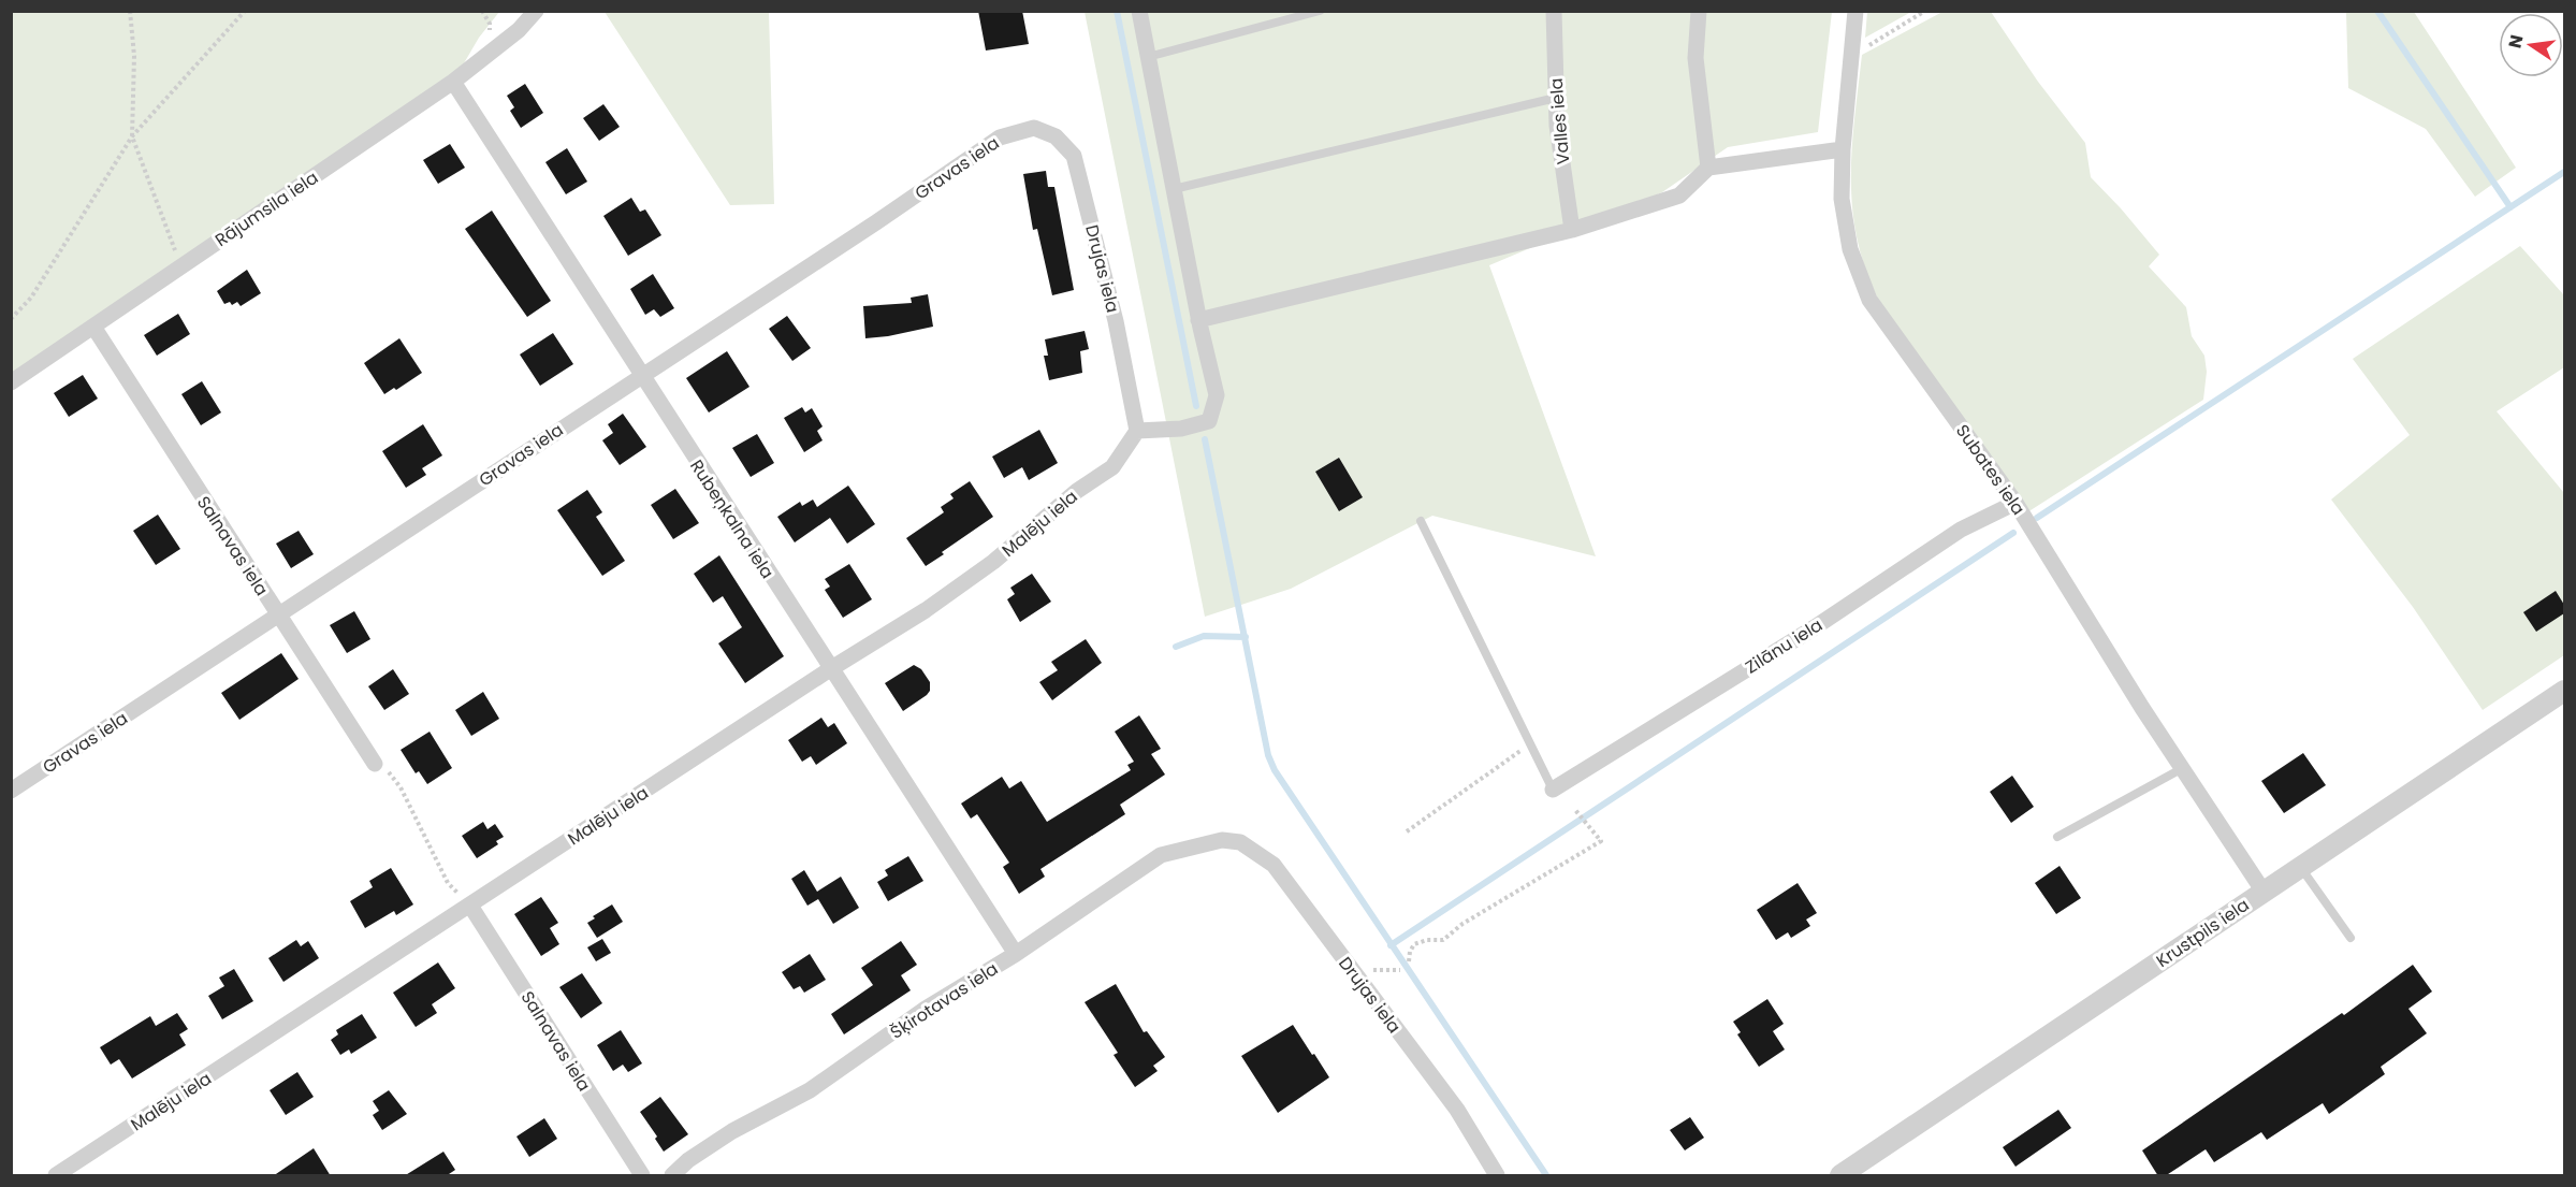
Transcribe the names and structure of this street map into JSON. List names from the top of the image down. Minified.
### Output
{"streets":{"street":["Valles iela","Gravas iela","Rājumsila iela","Drujas iela","Subates iela","Rubeņkalna iela","Malēju iela","Salnavas iela","Zilānu iela","Krustpils iela","Šķirotavas iela"]},"crossings":[["Gravas iela","Drujas iela"],["Gravas iela","Rubeņkalna iela"],["Gravas iela","Salnavas iela"],["Rājumsila iela","Rubeņkalna iela"],["Rājumsila iela","Salnavas iela"],["Drujas iela","Malēju iela"],["Drujas iela","Šķirotavas iela"],["Subates iela","Zilānu iela"],["Subates iela","Krustpils iela"],["Rubeņkalna iela","Malēju iela"],["Rubeņkalna iela","Šķirotavas iela"],["Malēju iela","Salnavas iela"]],"north":"left"}
